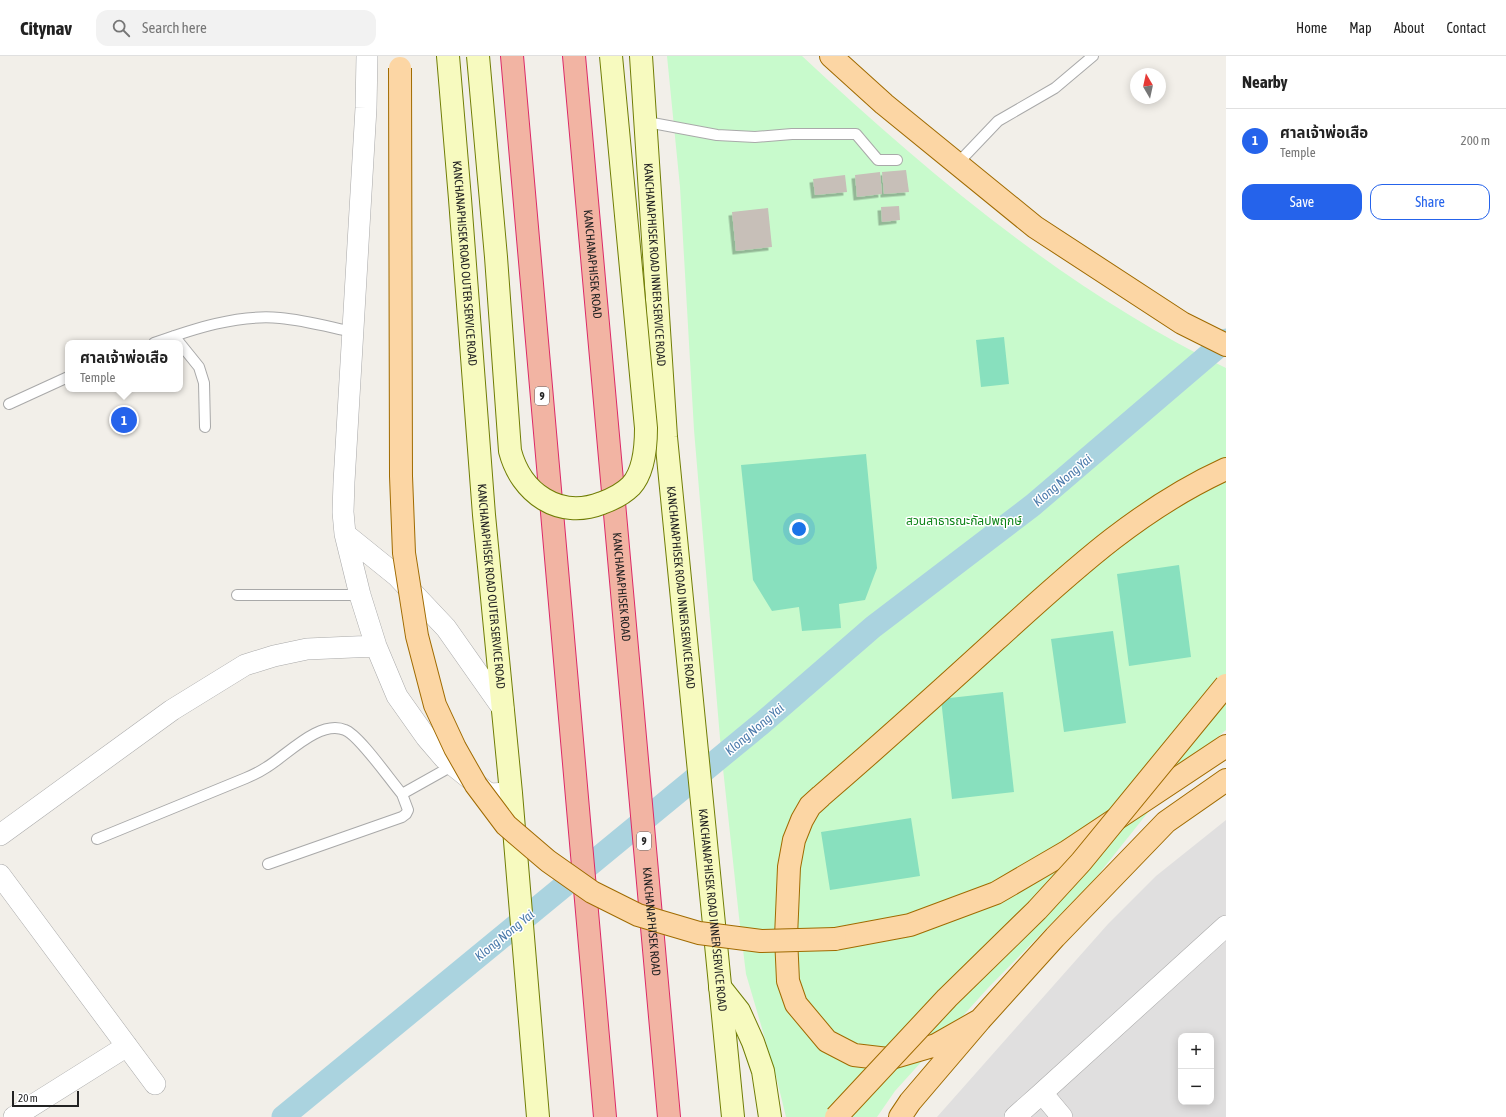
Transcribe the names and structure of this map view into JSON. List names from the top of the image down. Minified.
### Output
{"streets":{"highway":["KANCHANAPHISEK ROAD","9"],"main road":["KANCHANAPHISEK ROAD OUTER SERVICE ROAD","KANCHANAPHISEK ROAD INNER SERVICE ROAD"]},"water":["Klong Nong Yai"],"parks":["สวนสาธารณะกัลปพฤกษ์"],"scale_bar":"20 m","north":"top","page":{"header":"Citynav","search":"Search here","nav":["Home","Map","About","Contact"],"heading":"Nearby","list":[{"mark":"1","name":"ศาลเจ้าพ่อเสือ","note":"Temple","value":"200 m"}],"buttons":["Save","Share"],"popup":["ศาลเจ้าพ่อเสือ","Temple"],"pins":"1","map_buttons":["+","−"],"scale":"20 m"}}
